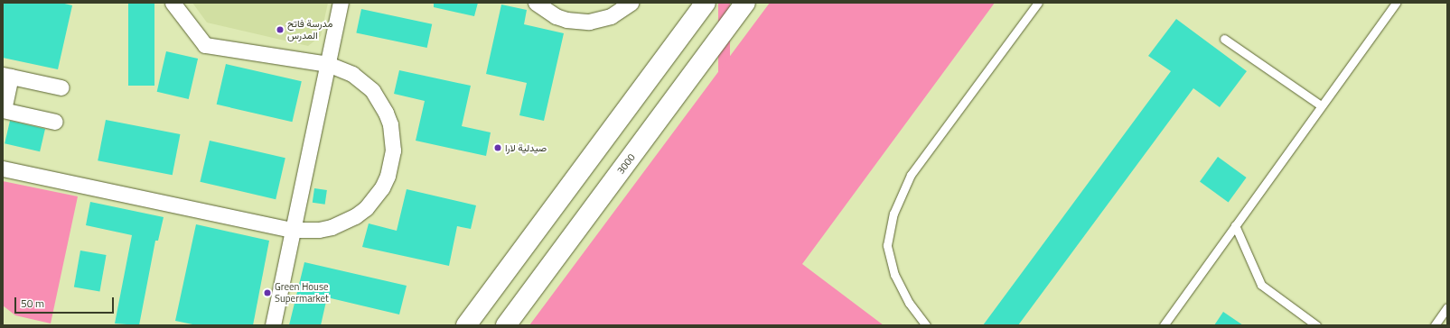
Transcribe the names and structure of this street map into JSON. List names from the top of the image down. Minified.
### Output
{"streets":{"street":["3000"]},"places":["مدرسة فاتح المدرس","صيدلية لارا","Green House Supermarket"],"scale_bar":"50 m"}
